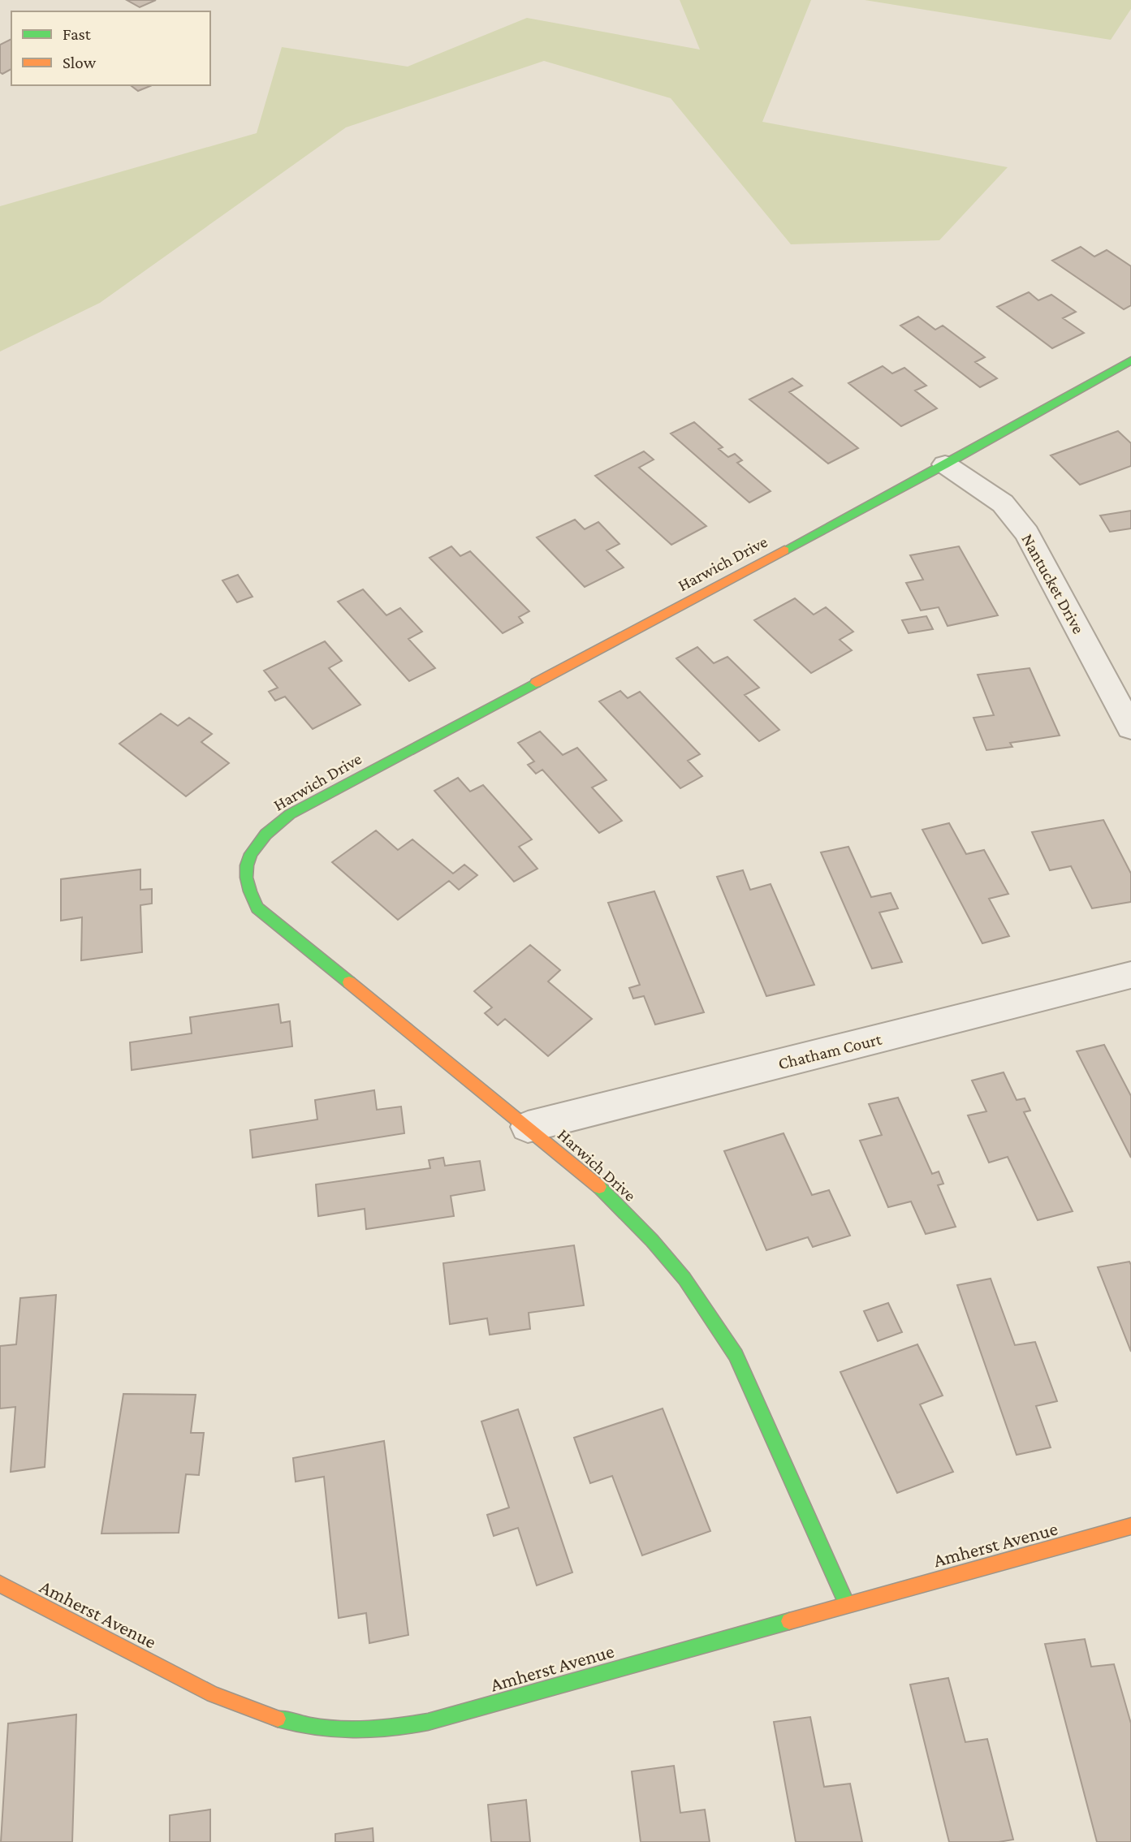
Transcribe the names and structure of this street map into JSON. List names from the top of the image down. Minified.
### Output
{"streets":{"street":["Harwich Drive","Nantucket Drive","Chatham Court","Amherst Avenue"]},"crossings":[["Harwich Drive","Nantucket Drive"],["Harwich Drive","Chatham Court"],["Harwich Drive","Amherst Avenue"]],"legend":["Fast","Slow"]}
